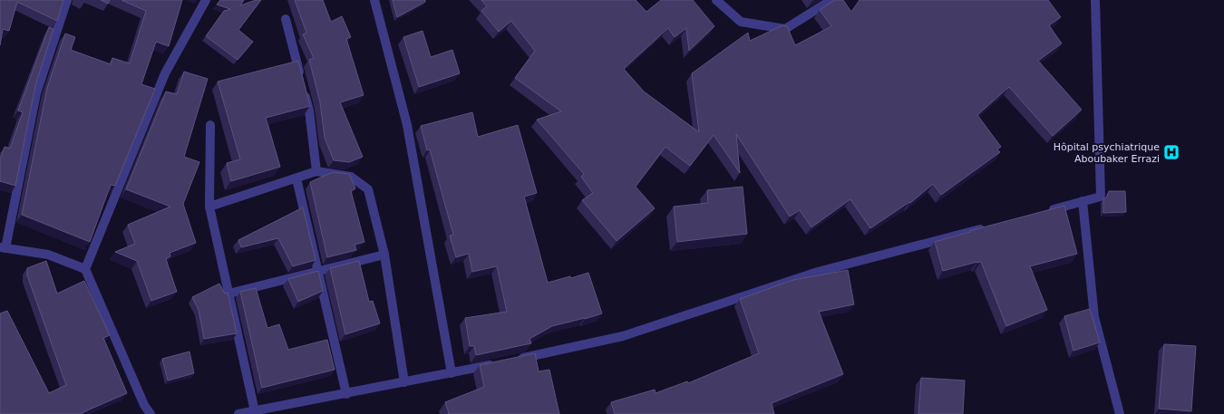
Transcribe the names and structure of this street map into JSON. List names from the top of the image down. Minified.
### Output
{"places":{"hospital":["Hôpital psychiatrique Aboubaker Errazi"]}}
